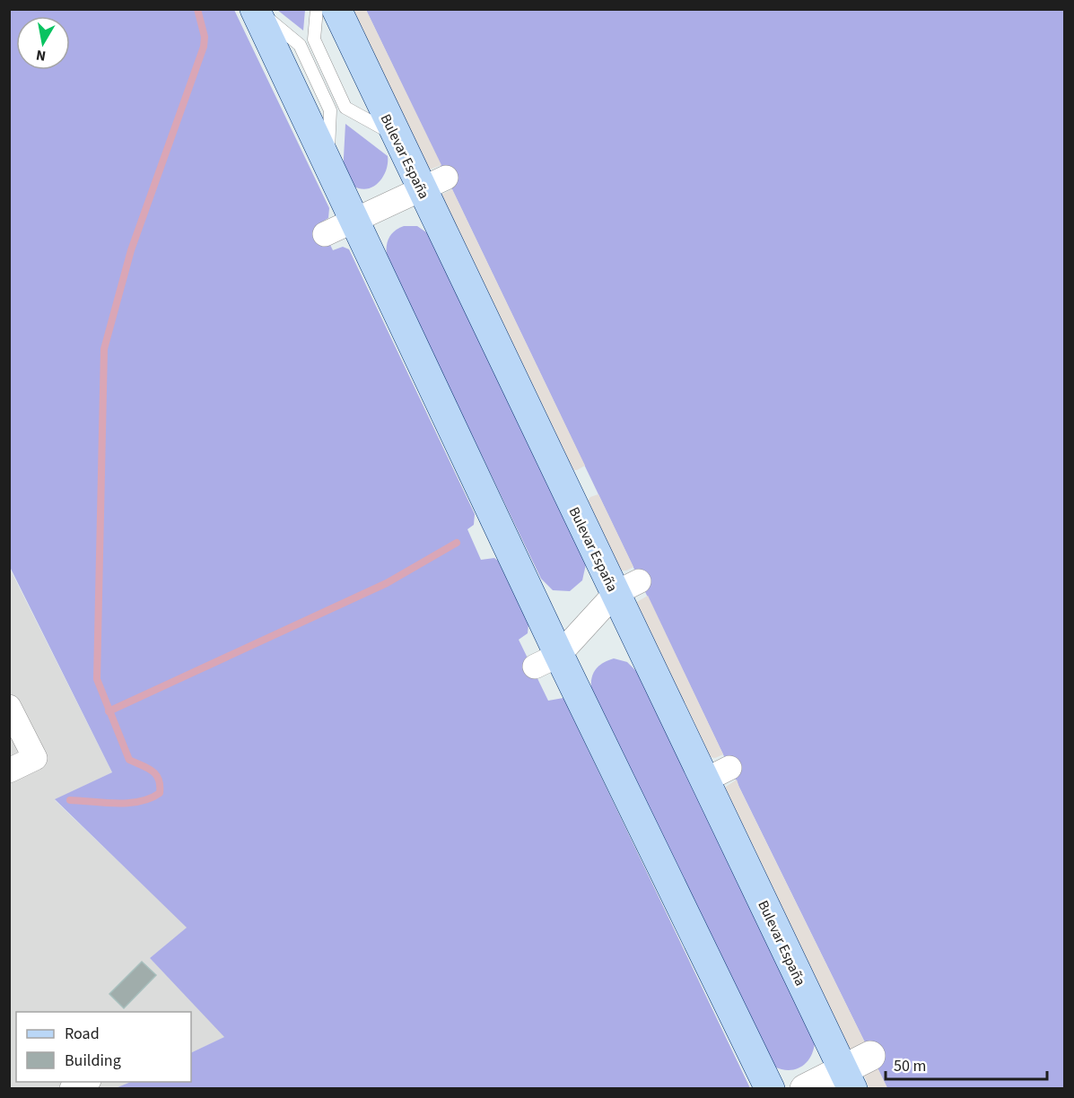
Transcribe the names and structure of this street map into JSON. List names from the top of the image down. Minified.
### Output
{"streets":{"main road":["Bulevar España"]},"legend":["Road","Building"],"scale_bar":"50 m","north":"bottom"}
